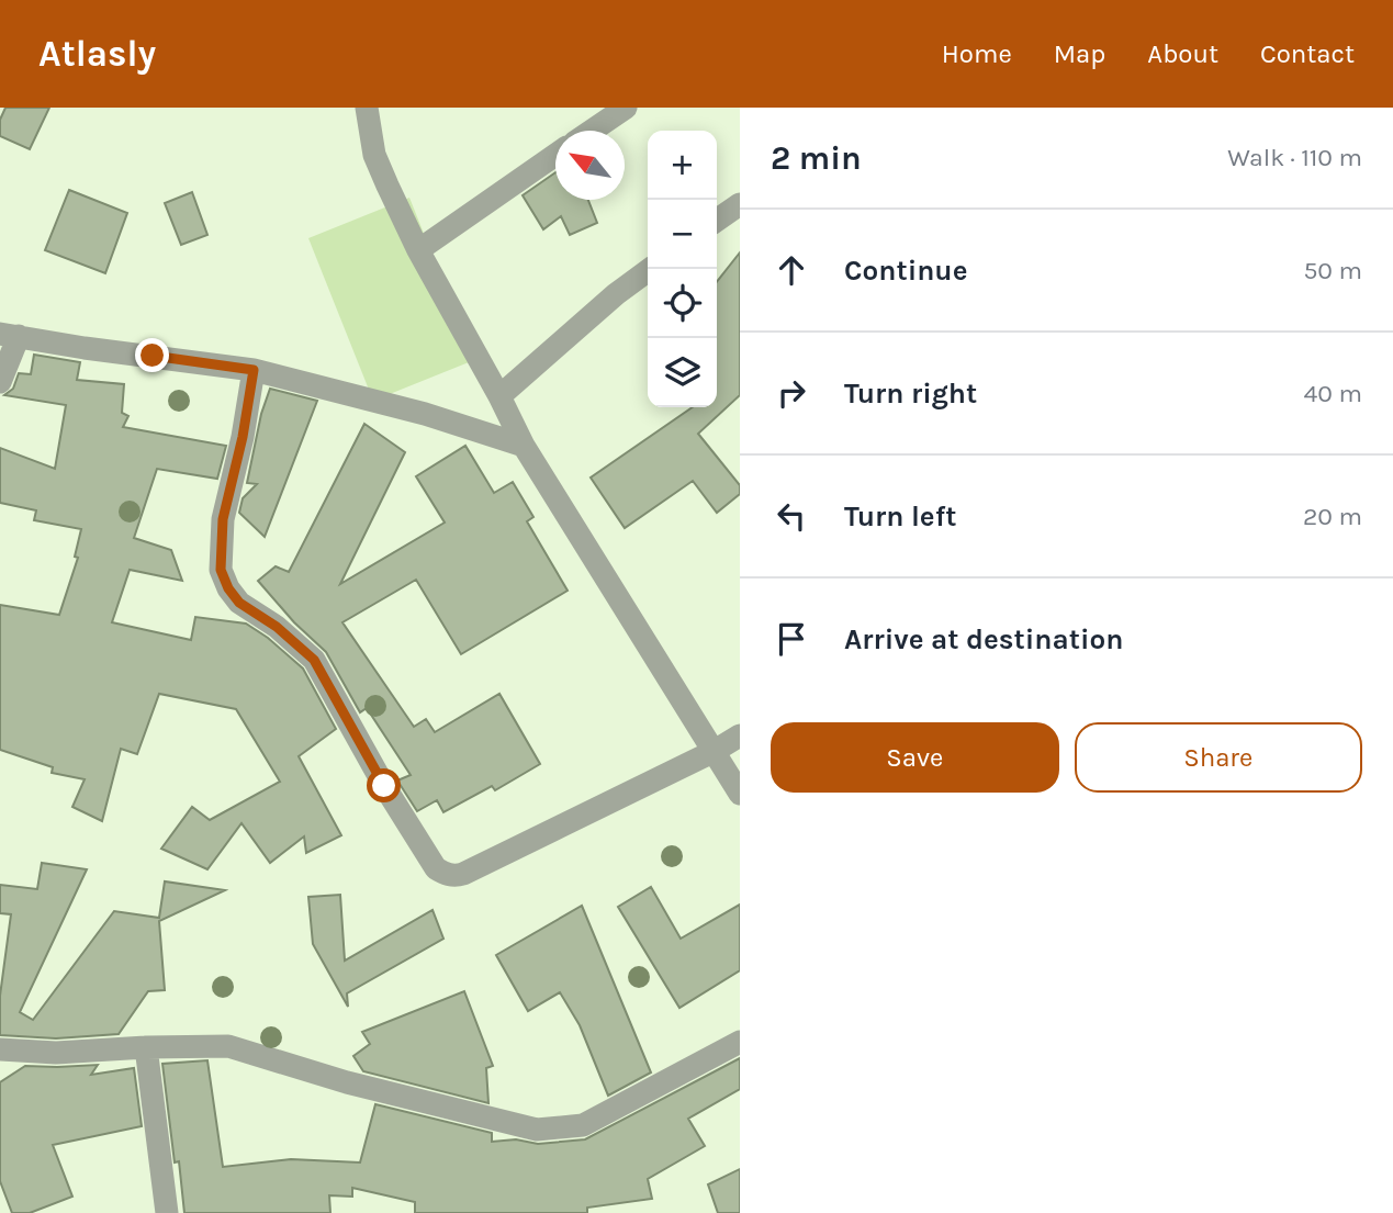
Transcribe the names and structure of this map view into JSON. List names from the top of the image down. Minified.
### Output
{"north":"top left","page":{"header":"Atlasly","nav":["Home","Map","About","Contact"],"heading":["2 min","Walk · 110 m"],"map_buttons":["+","−"],"list":[["Continue","50 m"],["Turn right","40 m"],["Turn left","20 m"],"Arrive at destination"],"buttons":["Save","Share"]}}
